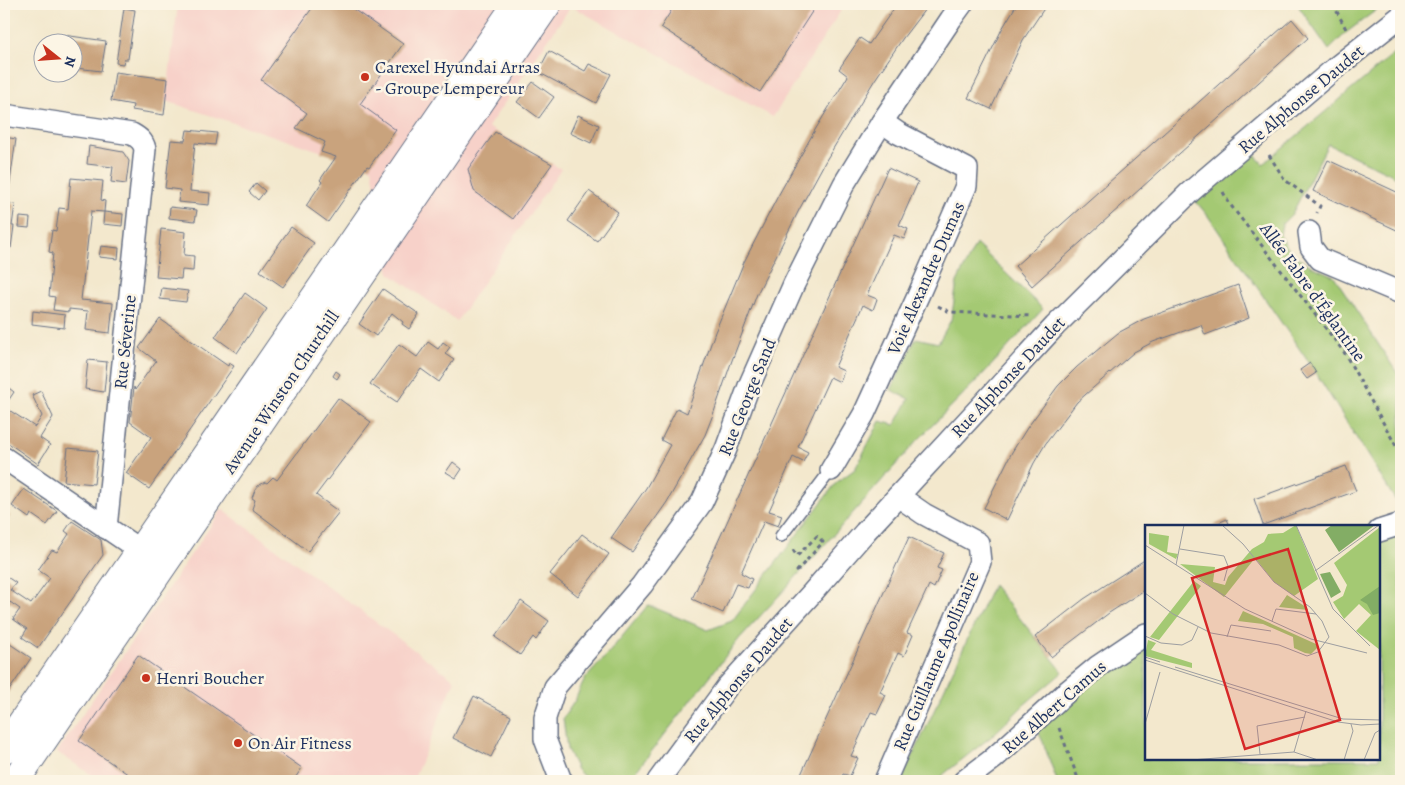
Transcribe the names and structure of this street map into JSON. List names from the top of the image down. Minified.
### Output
{"streets":{"main road":["Avenue Winston Churchill"],"street":["Rue Alphonse Daudet","Voie Alexandre Dumas","Rue Séverine","Rue George Sand","Rue Guillaume Apollinaire","Rue Albert Camus"],"path":["Allée Fabre d'Églantine"]},"crossings":[["Rue Alphonse Daudet","Allée Fabre d'Églantine"],["Rue Alphonse Daudet","Rue Guillaume Apollinaire"],["Voie Alexandre Dumas","Rue George Sand"]],"places":["Carexel Hyundai Arras - Groupe Lempereur","Henri Boucher","On Air Fitness"],"north":"right"}
